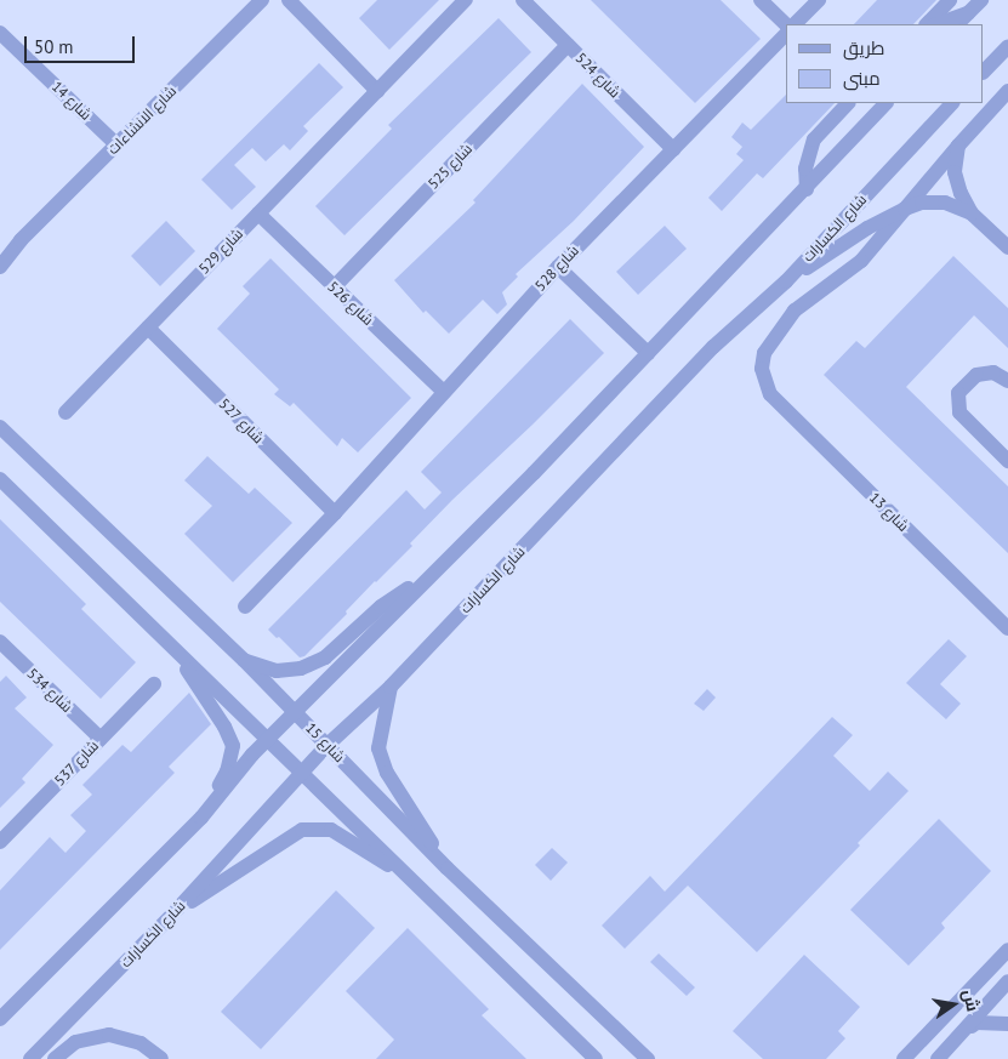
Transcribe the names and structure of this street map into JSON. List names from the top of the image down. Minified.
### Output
{"streets":{"street":["شارع 524","شارع 14","شارع الانشاءات","شارع 525","شارع الكسارات","شارع 529","شارع 528","شارع 526","شارع 527","شارع 13","شارع 534","شارع 15","شارع 537"]},"crossings":[["شارع 524","شارع 525"],["شارع 524","شارع 528"],["شارع 14","شارع الانشاءات"],["شارع 525","شارع 526"],["شارع الكسارات","شارع 15"],["شارع 529","شارع 526"],["شارع 529","شارع 527"],["شارع 528","شارع 526"],["شارع 528","شارع 527"],["شارع 534","شارع 537"]],"legend":["طريق","مبنى"],"scale_bar":"50 m","north":"right"}
